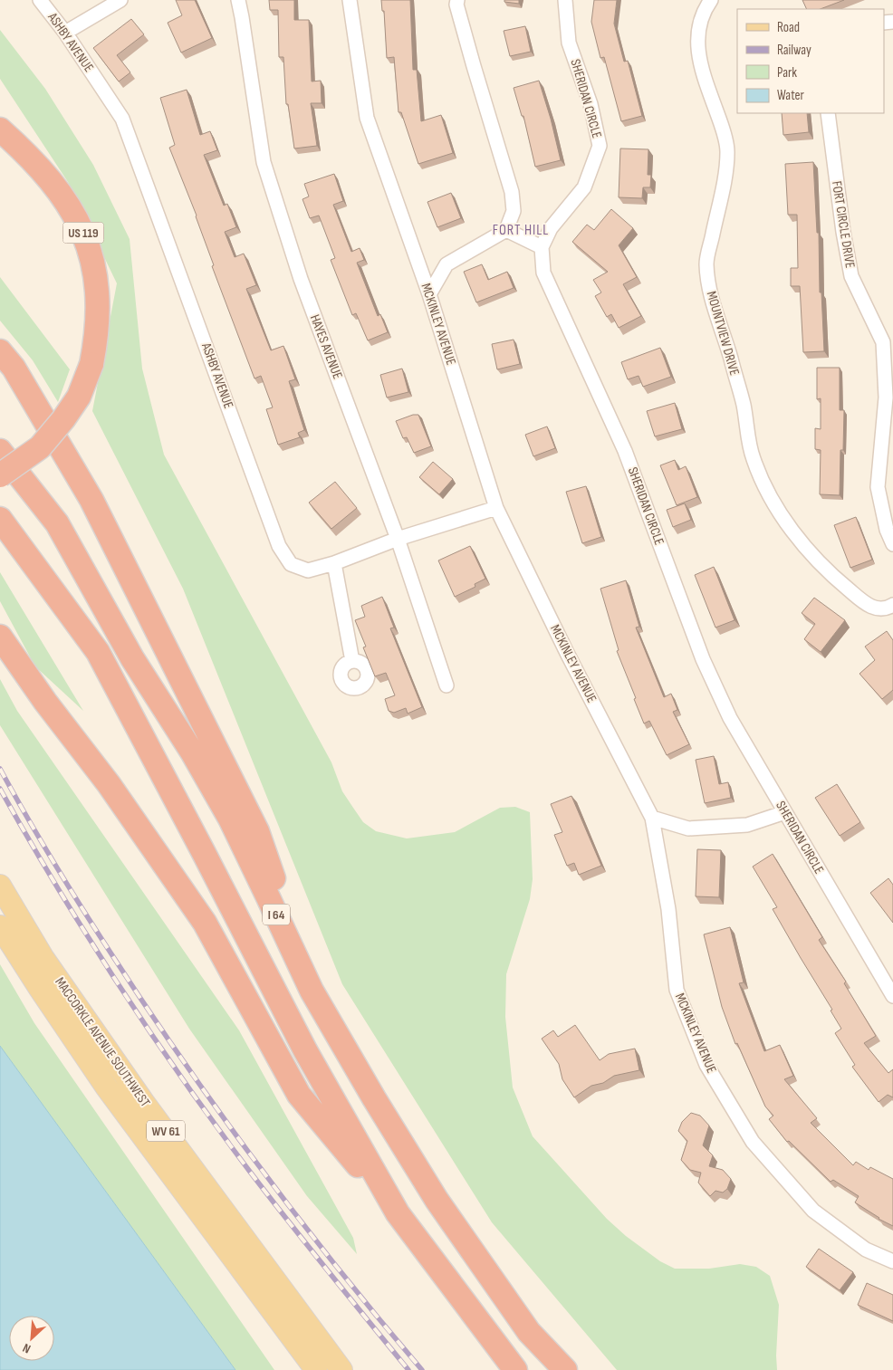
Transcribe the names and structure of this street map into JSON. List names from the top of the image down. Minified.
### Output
{"streets":{"highway":["US 119","I 64"],"main road":["MACCORKLE AVENUE SOUTHWEST","WV 61"],"street":["ASHBY AVENUE","SHERIDAN CIRCLE","FORT CIRCLE DRIVE","MCKINLEY AVENUE","MOUNTVIEW DRIVE","HAYES AVENUE"]},"crossings":[["ASHBY AVENUE","MCKINLEY AVENUE"],["ASHBY AVENUE","HAYES AVENUE"]],"districts":["FORT HILL"],"legend":["Road","Railway","Park","Water"],"north":"bottom left"}
